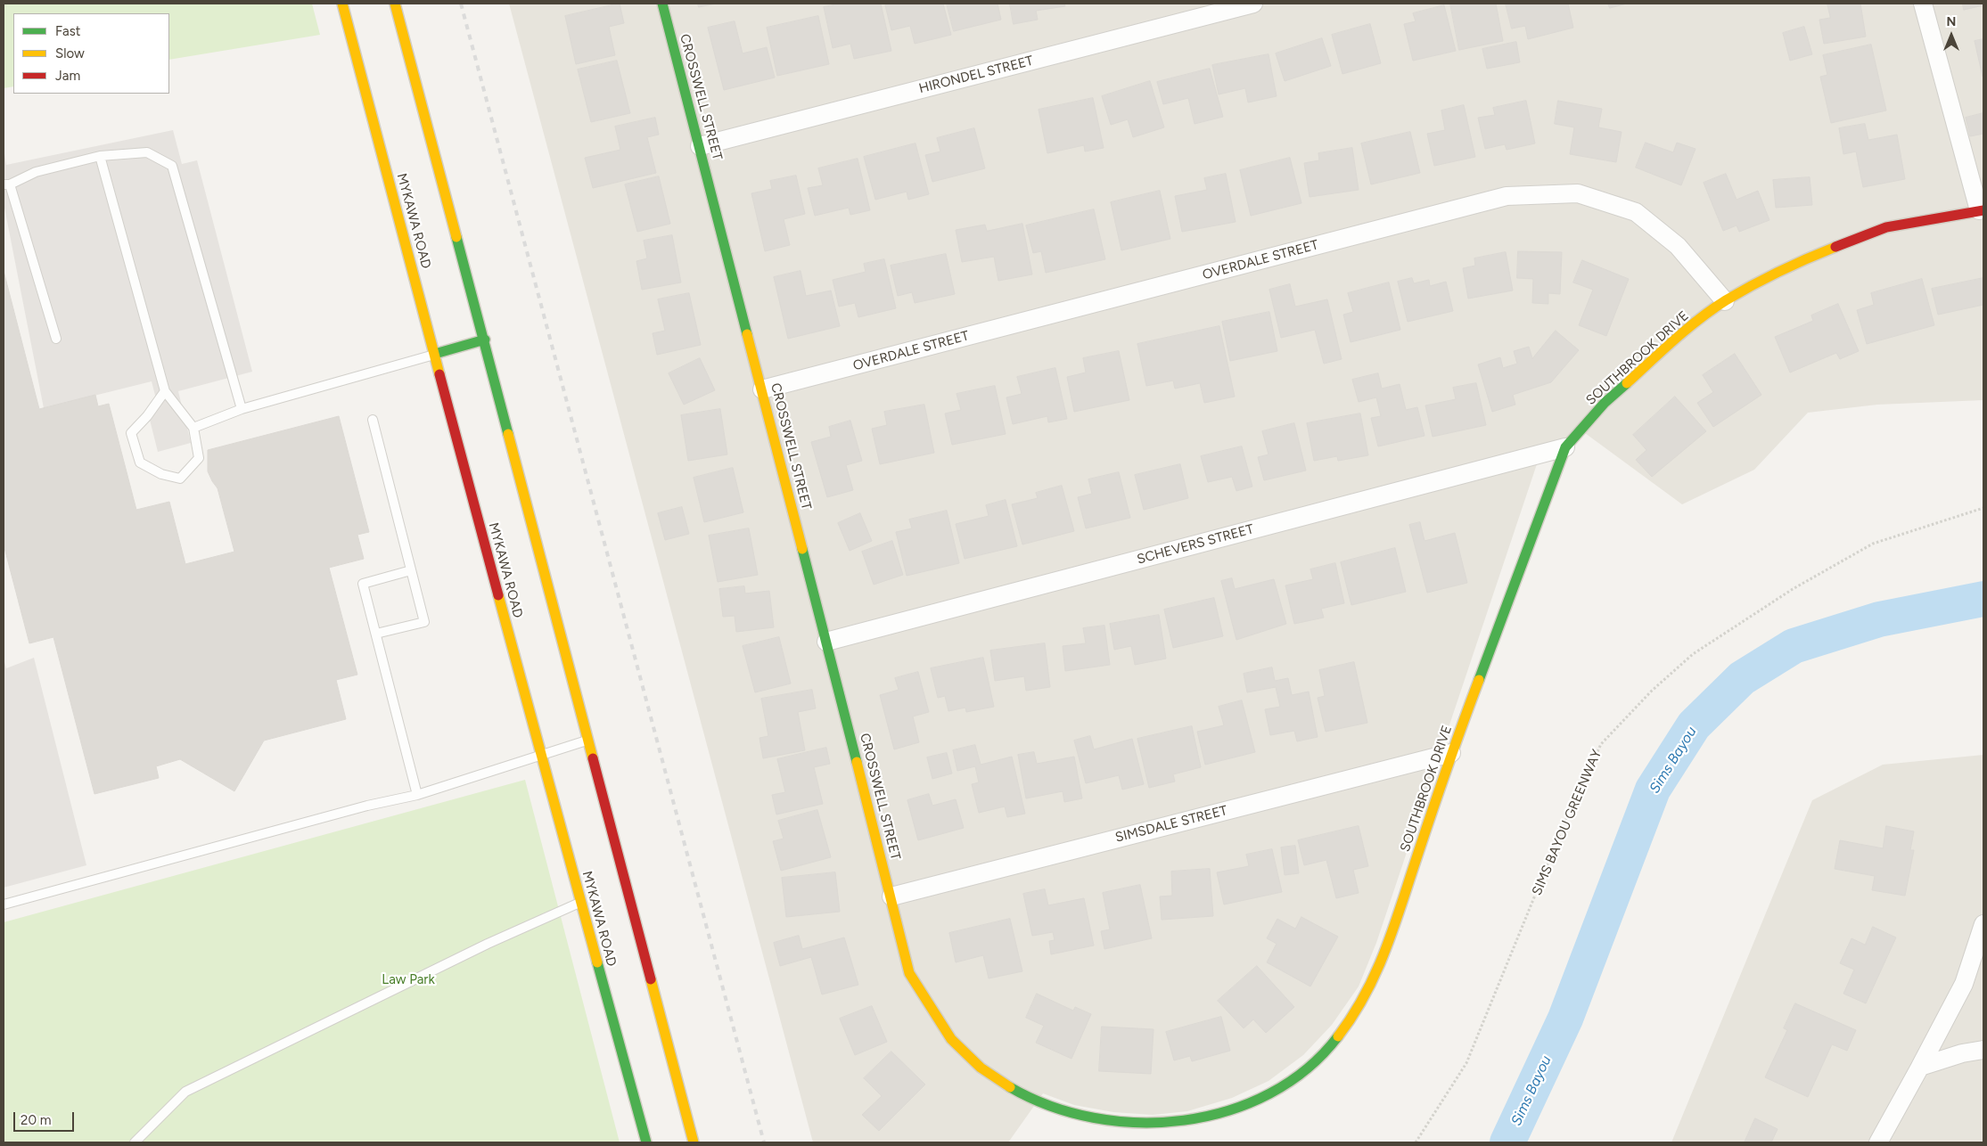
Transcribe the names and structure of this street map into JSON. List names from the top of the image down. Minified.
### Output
{"streets":{"street":["HIRONDEL STREET","CROSSWELL STREET","MYKAWA ROAD","OVERDALE STREET","SOUTHBROOK DRIVE","SCHEVERS STREET","SIMSDALE STREET"],"path":["SIMS BAYOU GREENWAY"]},"crossings":[["HIRONDEL STREET","CROSSWELL STREET"],["CROSSWELL STREET","OVERDALE STREET"],["CROSSWELL STREET","SOUTHBROOK DRIVE"],["CROSSWELL STREET","SCHEVERS STREET"],["CROSSWELL STREET","SIMSDALE STREET"],["OVERDALE STREET","SOUTHBROOK DRIVE"],["SOUTHBROOK DRIVE","SCHEVERS STREET"],["SOUTHBROOK DRIVE","SIMSDALE STREET"]],"water":["Sims Bayou"],"parks":["Law Park"],"legend":["Fast","Slow","Jam"],"scale_bar":"20 m","north":"top"}
